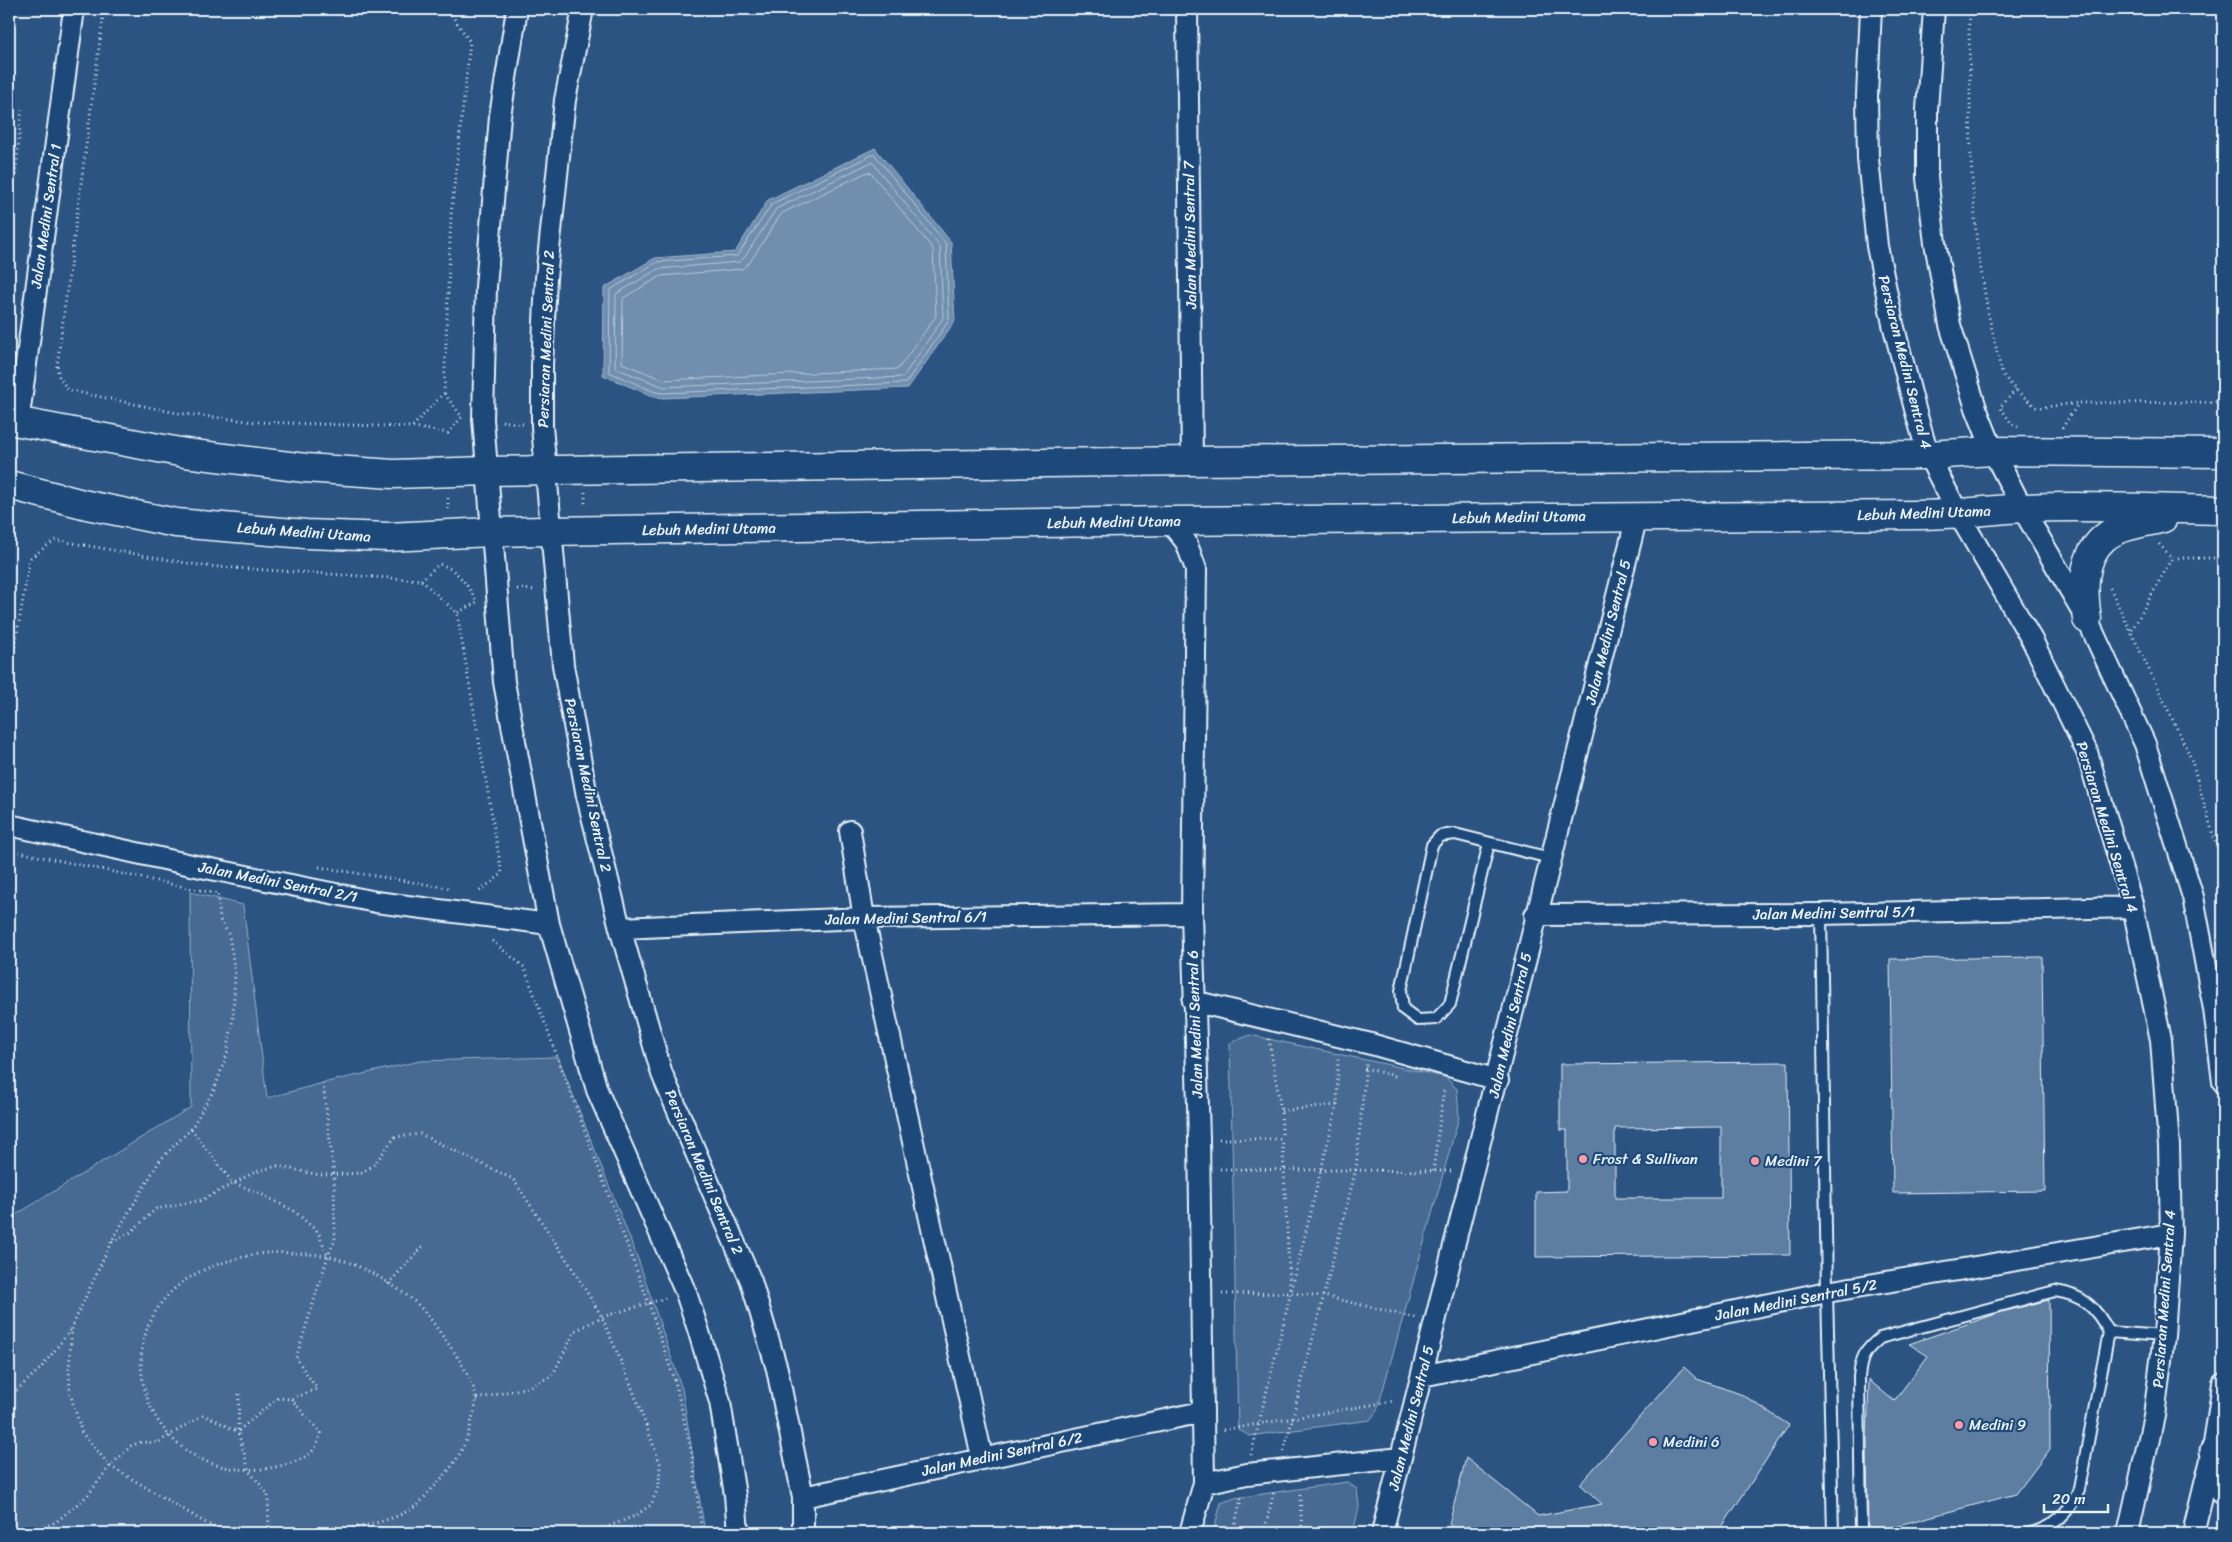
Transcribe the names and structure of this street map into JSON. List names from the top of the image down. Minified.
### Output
{"streets":{"main road":["Lebuh Medini Utama"],"street":["Jalan Medini Sentral 1","Jalan Medini Sentral 7","Persiaran Medini Sentral 2","Persiaran Medini Sentral 4","Jalan Medini Sentral 5","Jalan Medini Sentral 2/1","Jalan Medini Sentral 5/1","Jalan Medini Sentral 6/1","Jalan Medini Sentral 6","Jalan Medini Sentral 5/2","Jalan Medini Sentral 6/2"]},"crossings":[["Persiaran Medini Sentral 2","Lebuh Medini Utama"],["Persiaran Medini Sentral 2","Jalan Medini Sentral 6/1"],["Persiaran Medini Sentral 2","Jalan Medini Sentral 6/2"],["Persiaran Medini Sentral 4","Lebuh Medini Utama"],["Persiaran Medini Sentral 4","Jalan Medini Sentral 5/1"],["Persiaran Medini Sentral 4","Jalan Medini Sentral 5/2"],["Lebuh Medini Utama","Jalan Medini Sentral 5"],["Lebuh Medini Utama","Jalan Medini Sentral 6"],["Jalan Medini Sentral 5","Jalan Medini Sentral 5/1"],["Jalan Medini Sentral 5","Jalan Medini Sentral 5/2"],["Jalan Medini Sentral 6/1","Jalan Medini Sentral 6"],["Jalan Medini Sentral 6","Jalan Medini Sentral 6/2"]],"places":["Frost & Sullivan","Medini 7","Medini 9","Medini 6"],"scale_bar":"20 m"}
